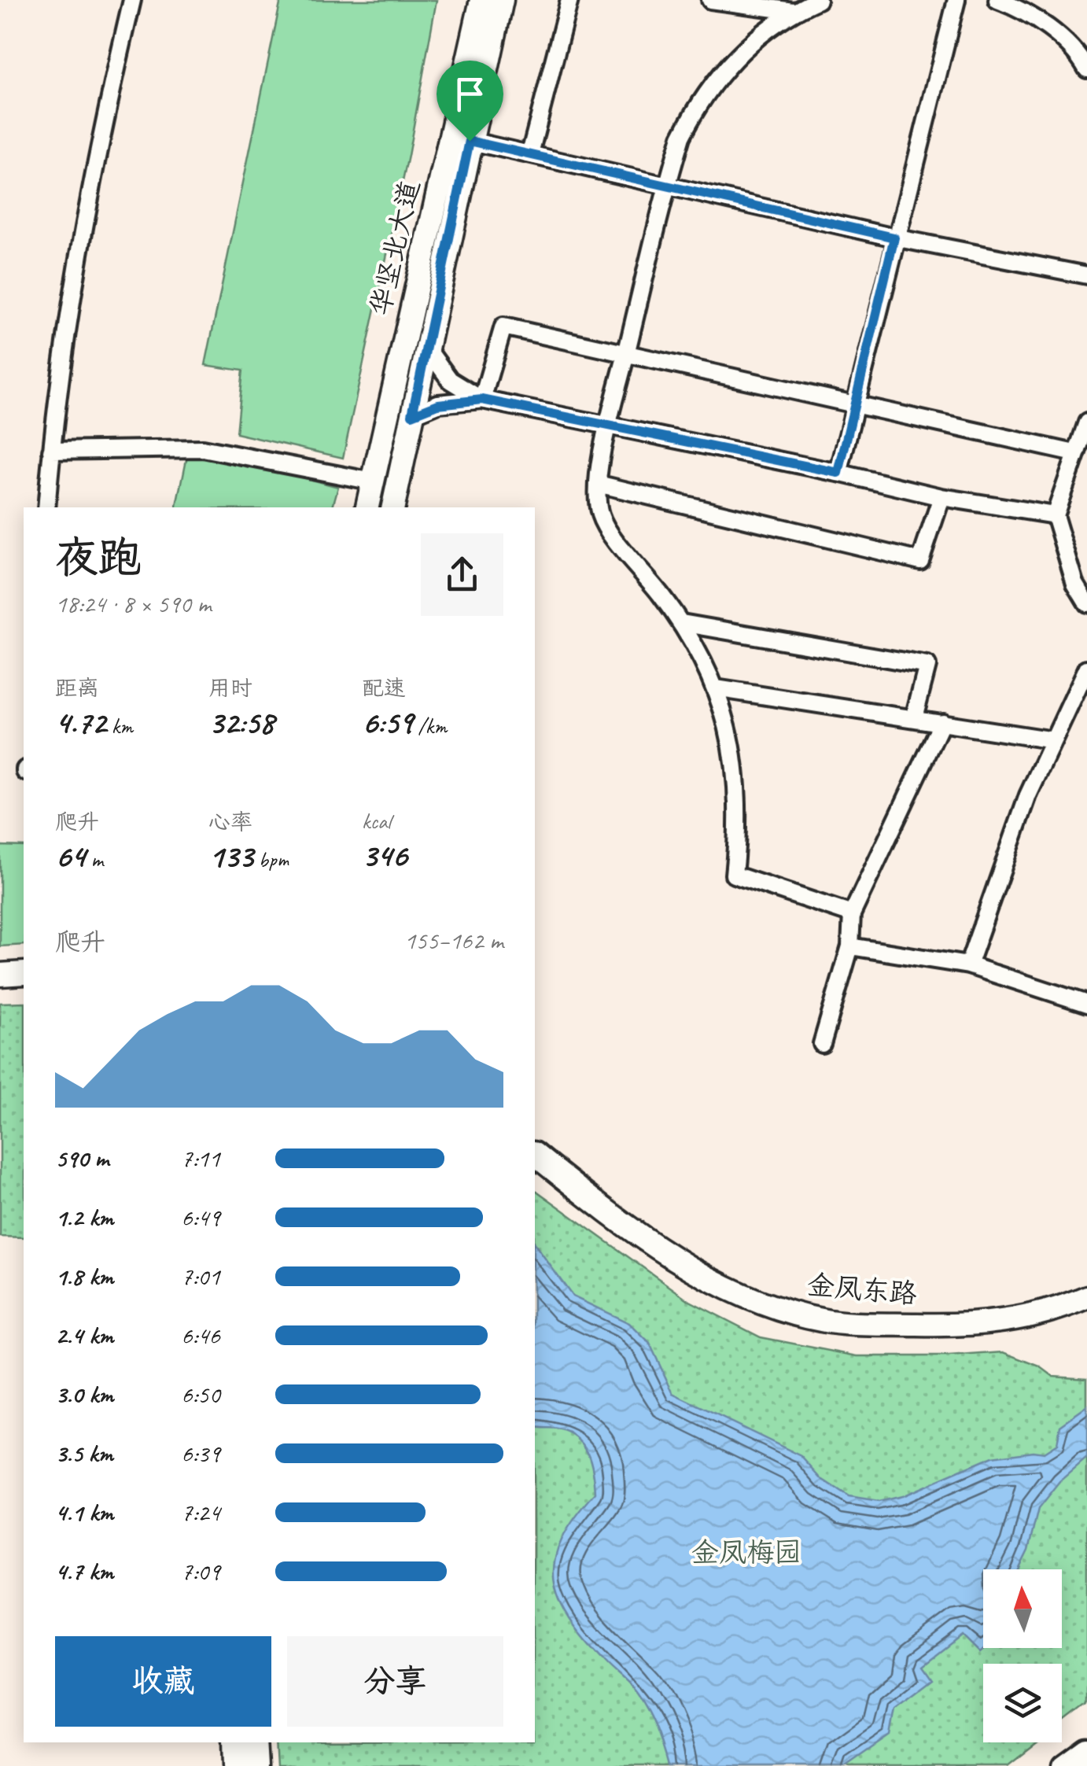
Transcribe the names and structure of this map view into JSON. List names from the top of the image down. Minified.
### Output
{"streets":{"main road":["华坚北大道","金凤东路"]},"parks":["金凤梅园"],"north":"top","page":{"heading":["夜跑","18:24 · 8 × 590 m"],"stats":[["距离","4.72 km"],["用时","32:58"],["配速","6:59 /km"],["爬升","64 m"],["心率","133 bpm"],["kcal","346"]],"chart":["爬升","155–162 m"],"list":[{"name":"590 m","note":"7:11"},{"name":"1.2 km","note":"6:49"},{"name":"1.8 km","note":"7:01"},{"name":"2.4 km","note":"6:46"},{"name":"3.0 km","note":"6:50"},{"name":"3.5 km","note":"6:39"},{"name":"4.1 km","note":"7:24"},{"name":"4.7 km","note":"7:09"}],"buttons":["收藏","分享"]}}
